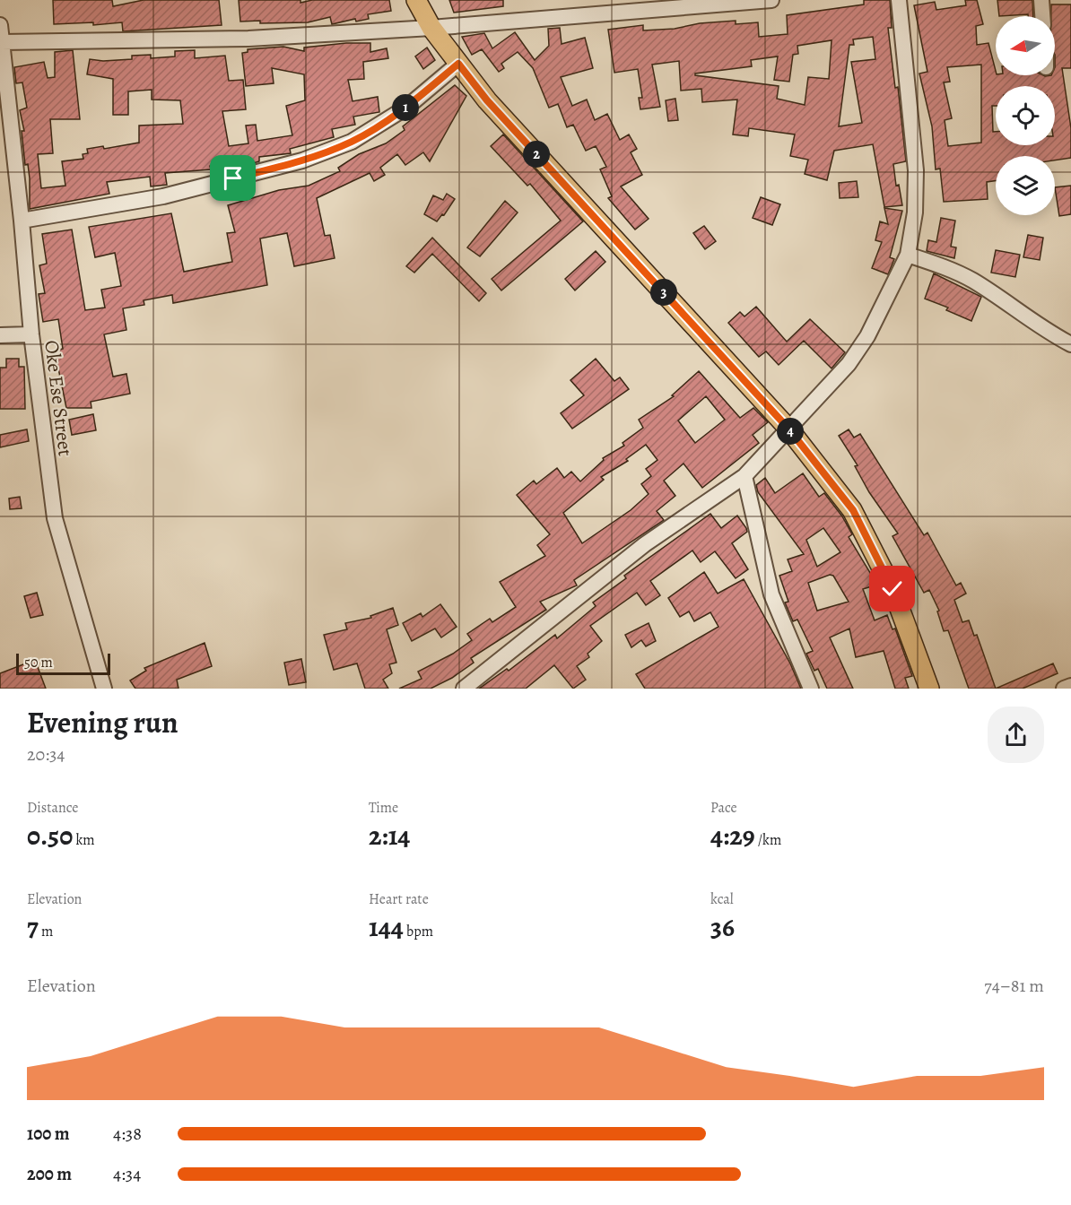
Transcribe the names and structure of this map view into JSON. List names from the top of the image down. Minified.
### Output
{"streets":{"street":["Oke Ese Street"]},"scale_bar":"50 m","north":"left","page":{"pins":["1","2","3","4"],"scale":"50 m","heading":["Evening run","20:34"],"stats":[["Distance","0.50 km"],["Time","2:14"],["Pace","4:29 /km"],["Elevation","7 m"],["Heart rate","144 bpm"],["kcal","36"]],"chart":["Elevation","74–81 m"],"list":[{"name":"100 m","note":"4:38"},{"name":"200 m","note":"4:34"}]}}
